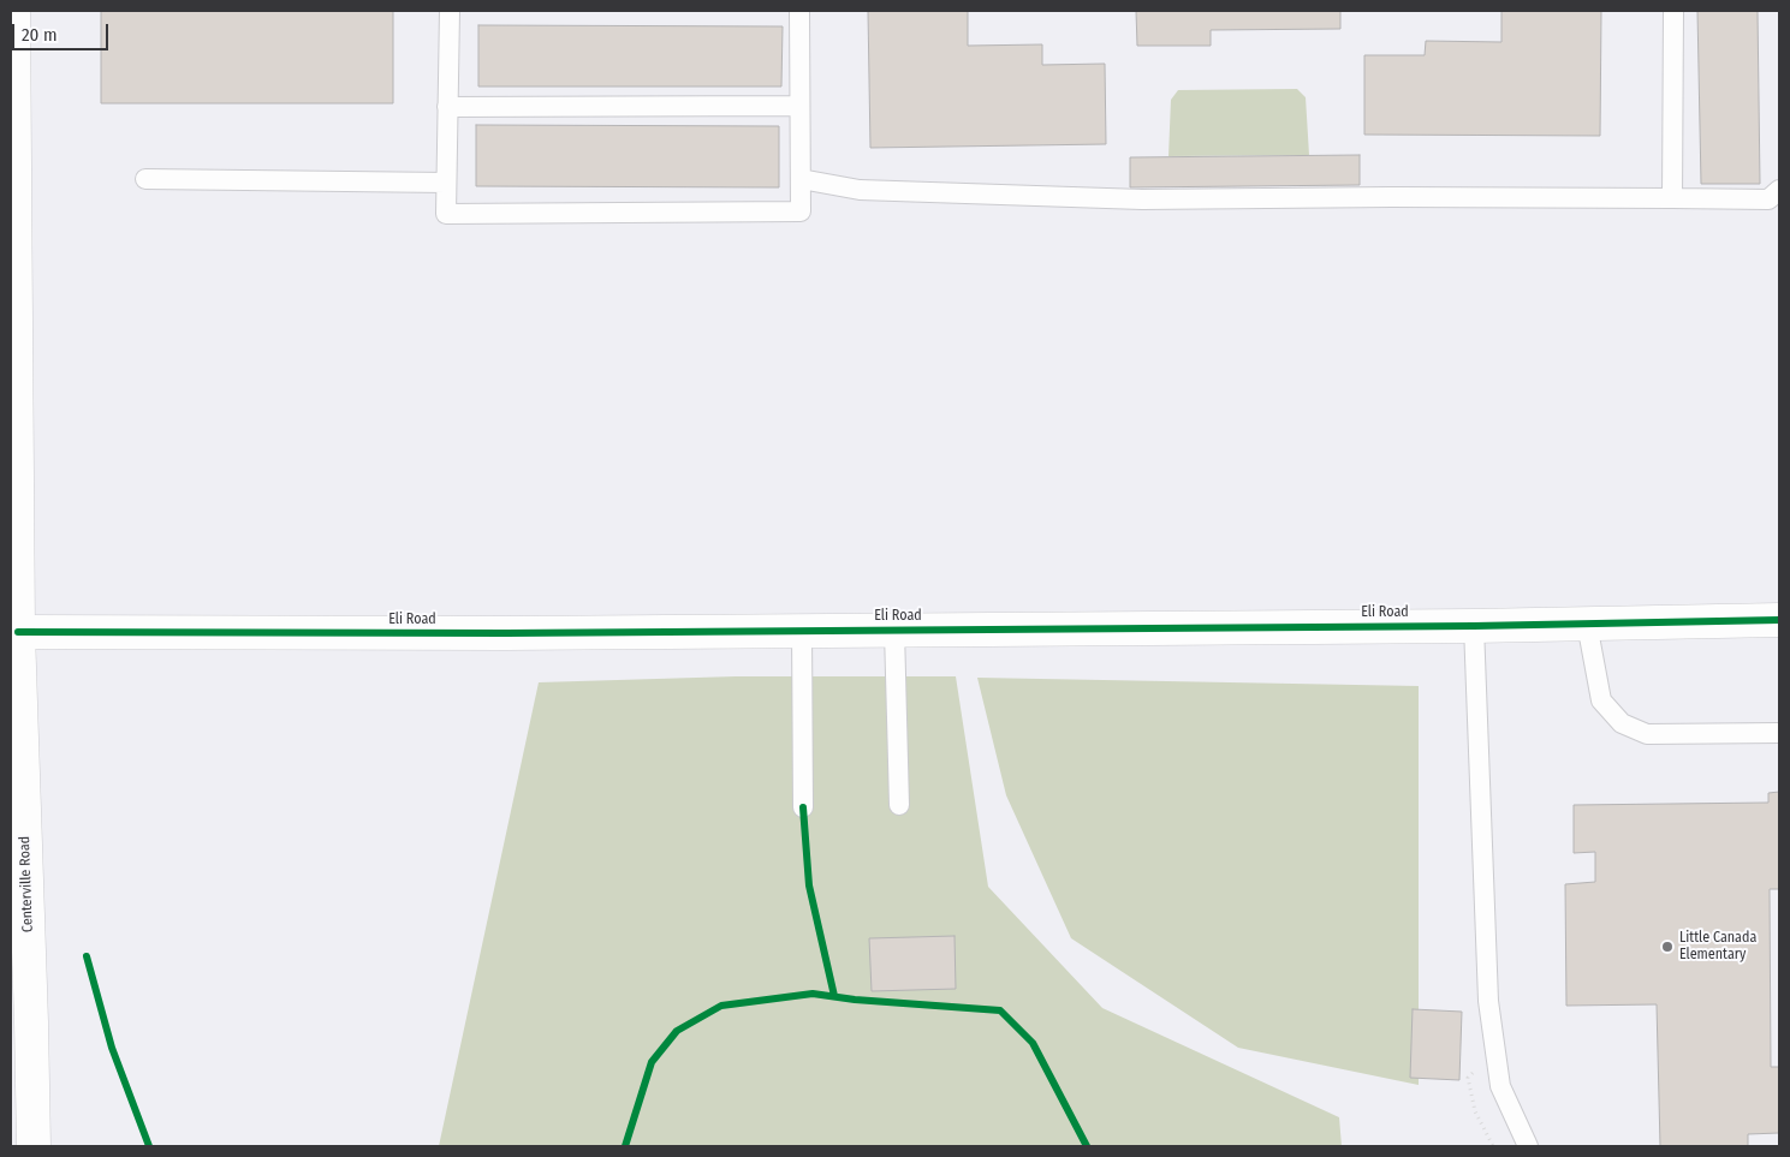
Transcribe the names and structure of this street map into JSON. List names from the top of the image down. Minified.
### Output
{"streets":{"street":["Eli Road","Centerville Road"]},"crossings":[["Eli Road","Centerville Road"]],"places":["Little Canada Elementary"],"scale_bar":"20 m"}
